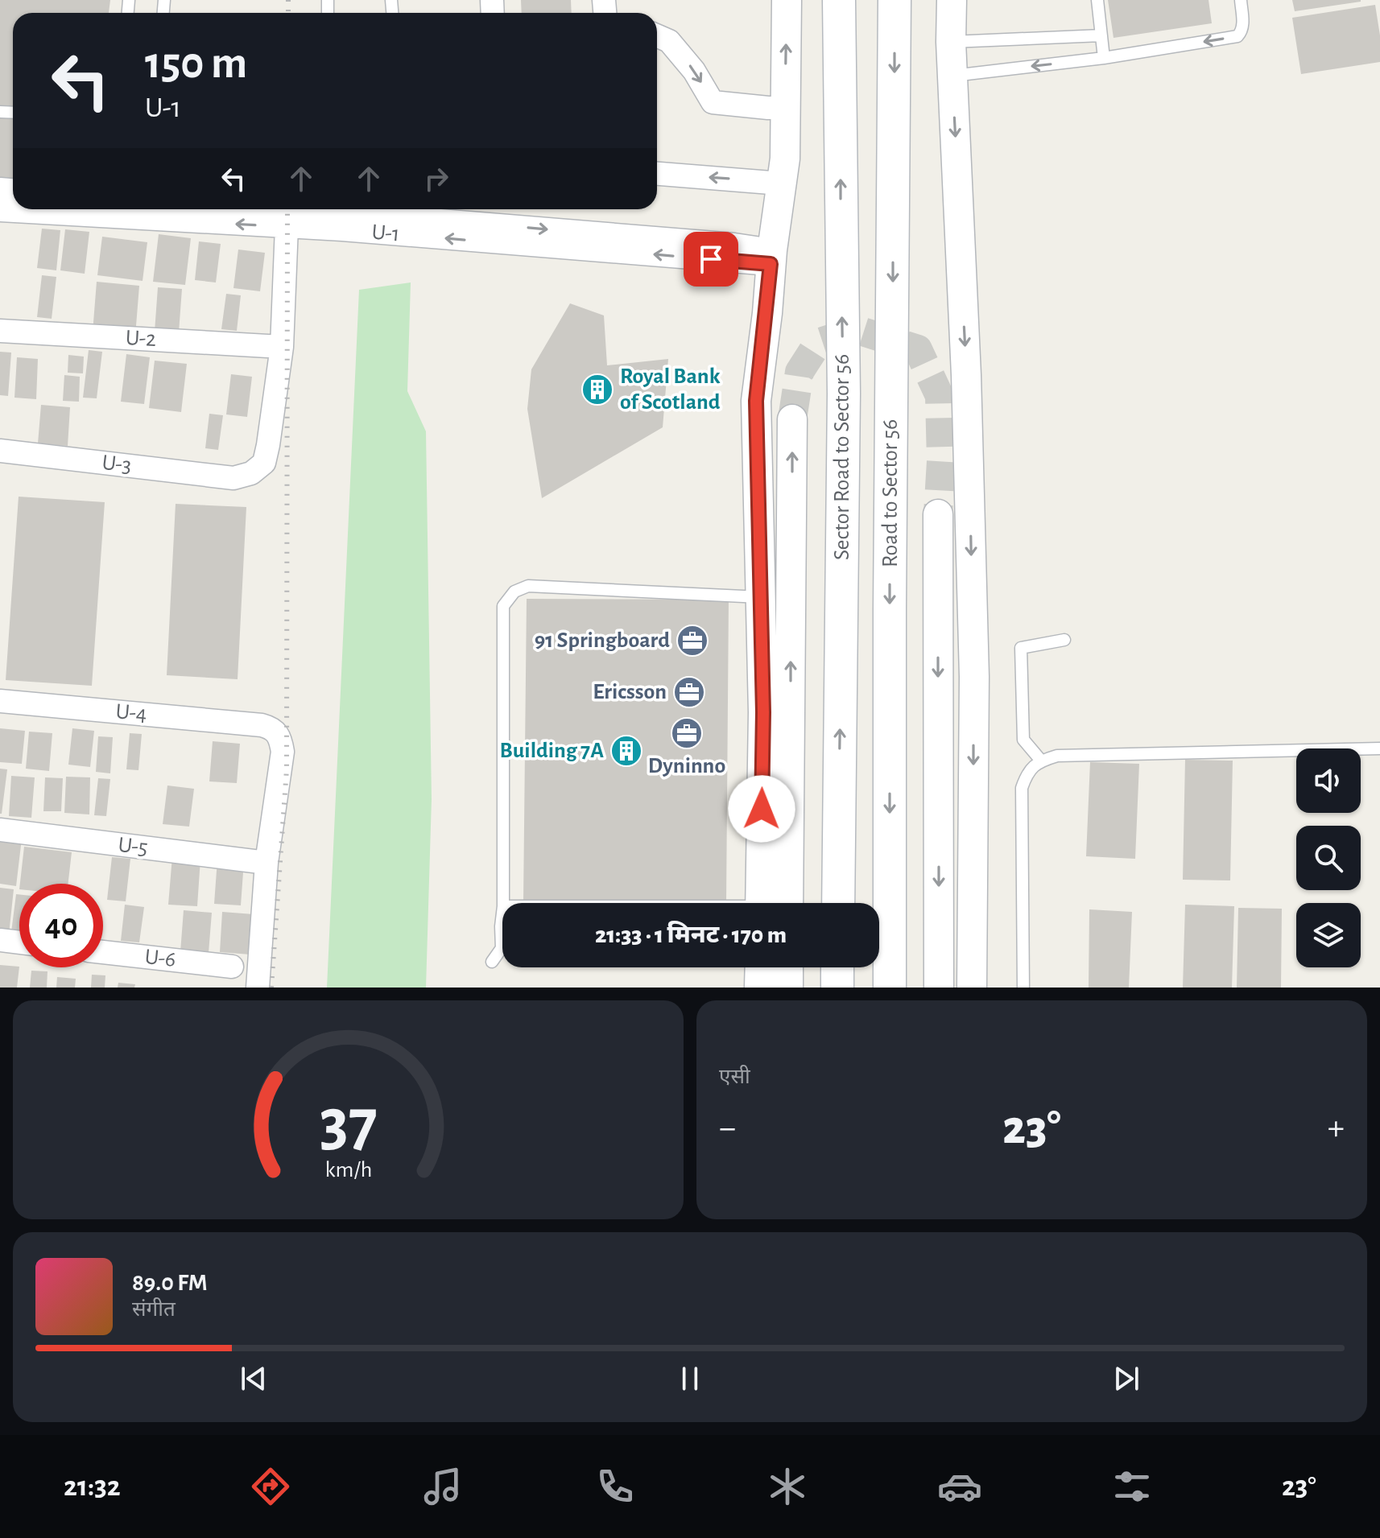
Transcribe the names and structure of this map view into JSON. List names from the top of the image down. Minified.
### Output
{"streets":{"main road":["Sector Road to Sector 56","Road to Sector 56"],"street":["U-1","U-2","U-3","U-4","U-5","U-6"]},"crossings":[["U-2","U-3"],["U-4","U-5"]],"one_way":["Sector Road to Sector 56","Road to Sector 56"],"places":{"building":["Royal Bank of Scotland","Building 7A"],"office":["91 Springboard","Ericsson","Dyninno"]},"page":{"turn":["150 m","U-1"],"limit":"40","trip":"21:33 · 1 मिनट · 170 m","tile":"एसी","heat":["−","23°","+"],"song":["89.0 FM","संगीत"],"tabs":["21:32","23°"],"gauge":["37","km/h"]}}
